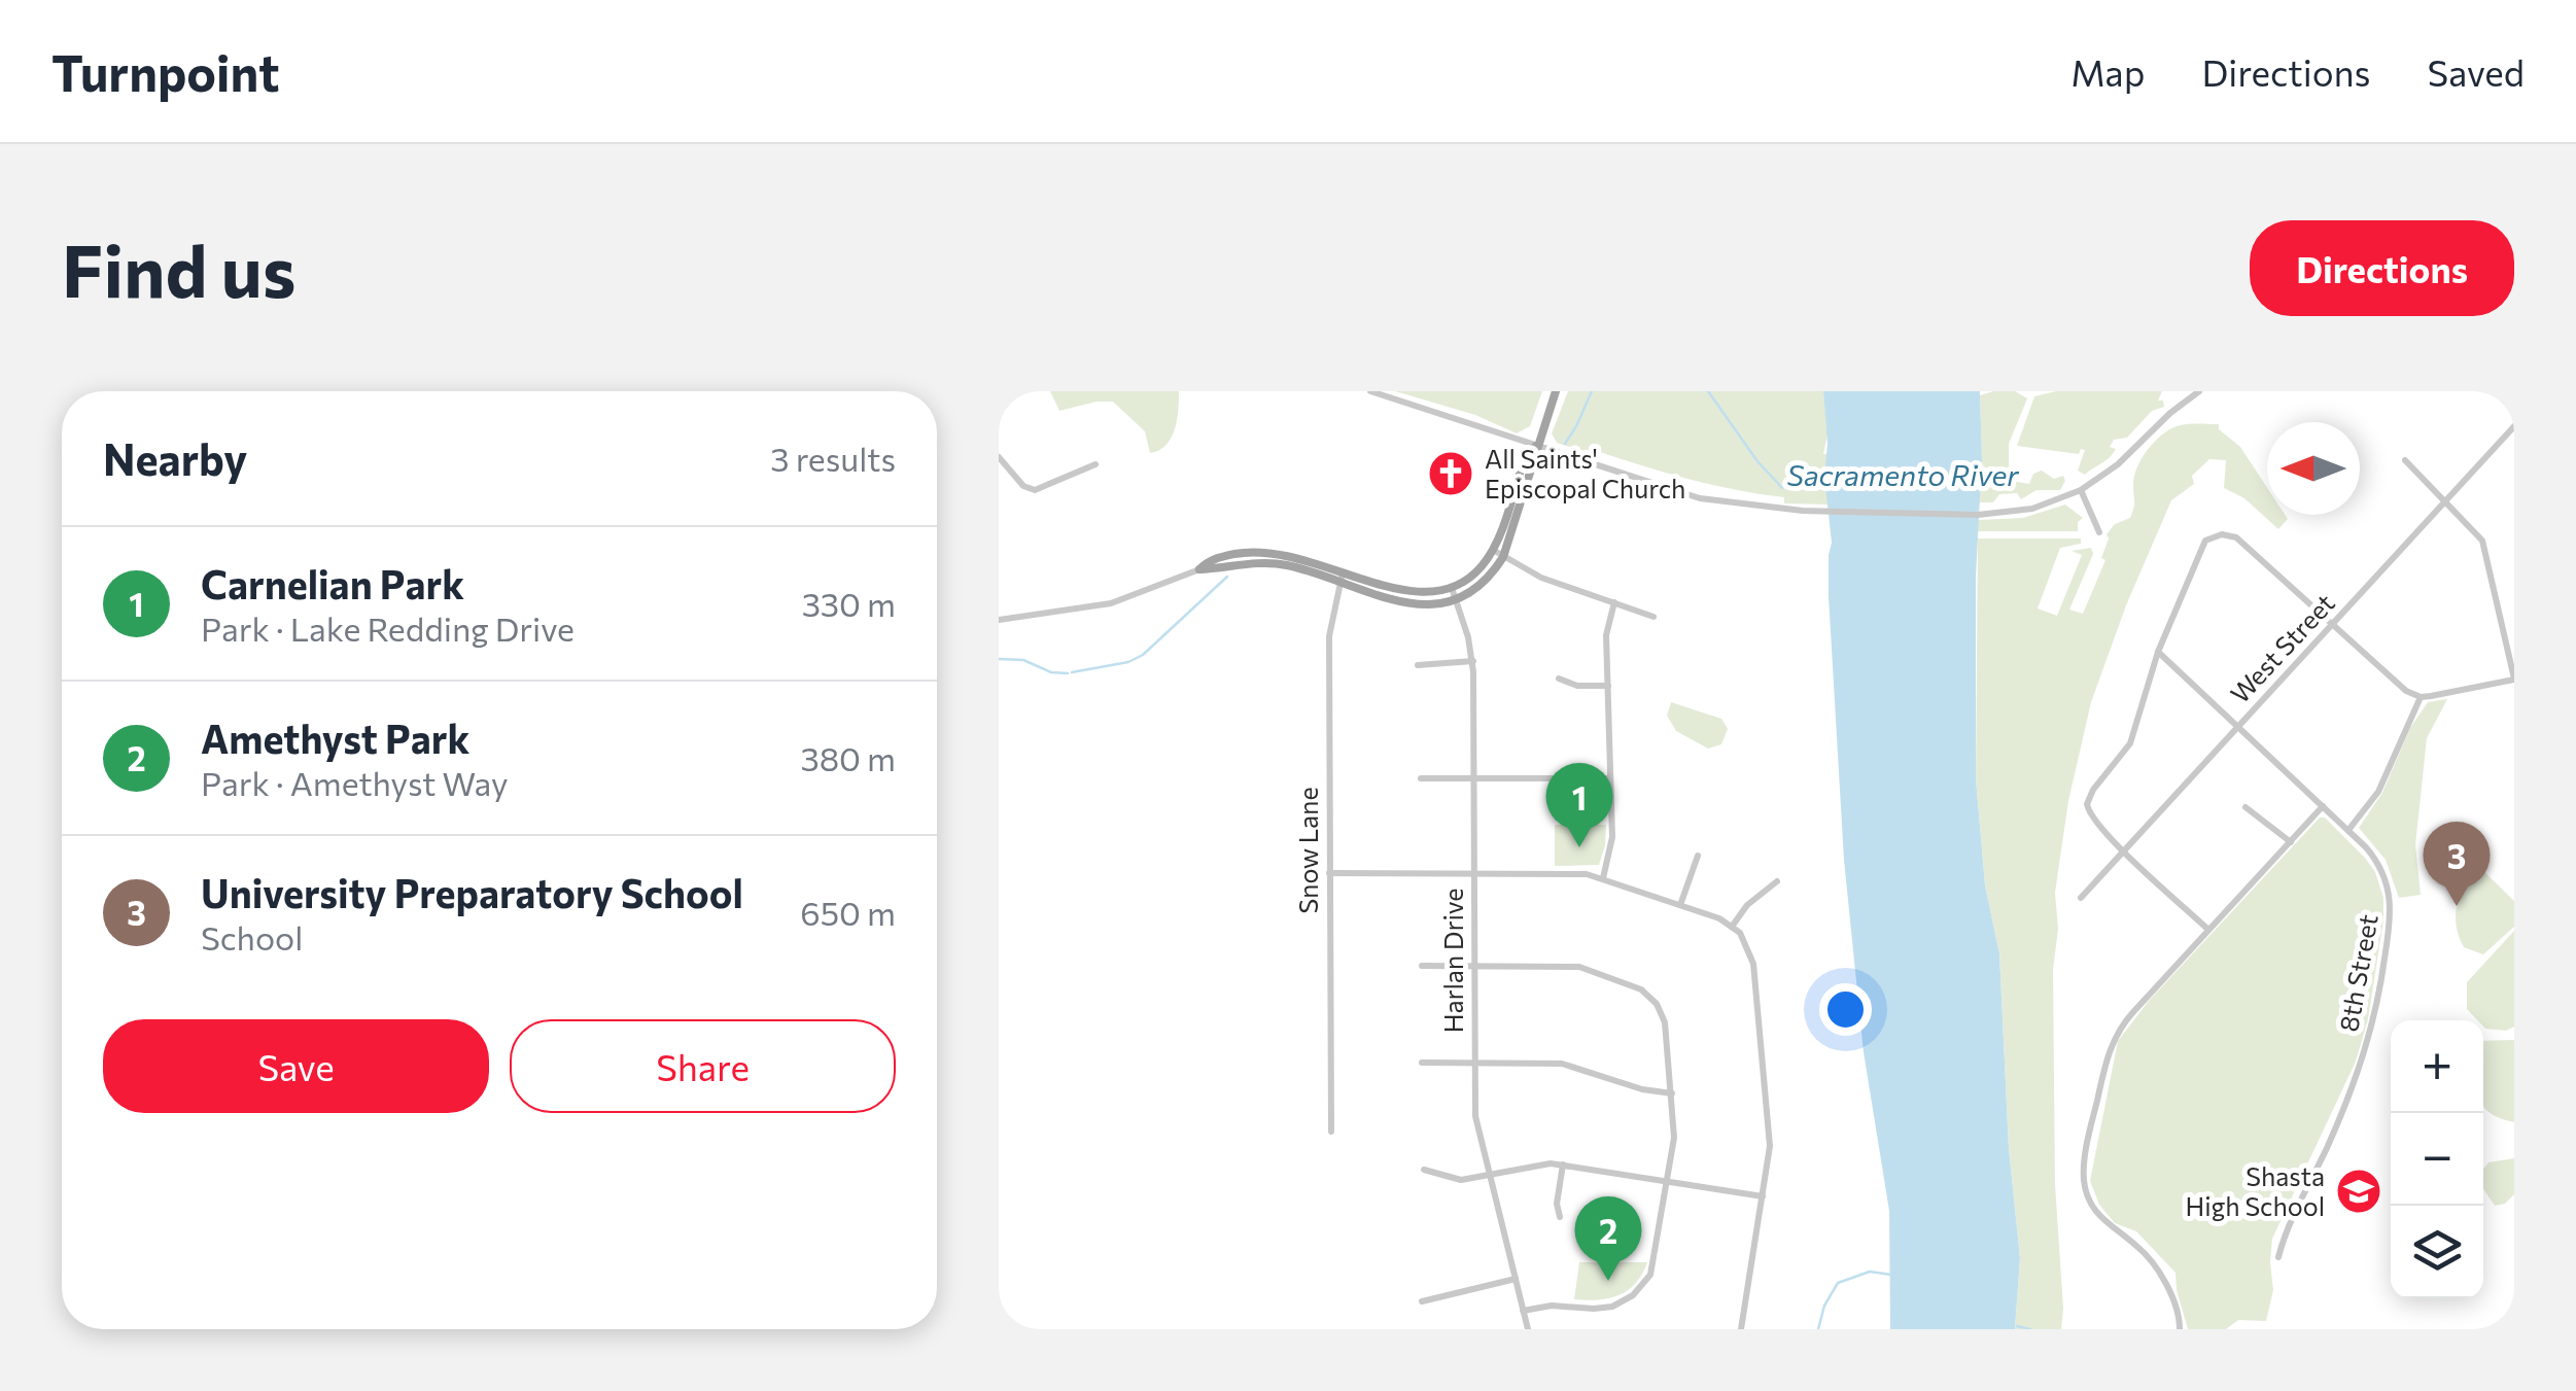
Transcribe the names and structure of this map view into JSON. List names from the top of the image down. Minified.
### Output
{"streets":{"street":["West Street","Snow Lane","Harlan Drive","8th Street"]},"crossings":[["West Street","8th Street"]],"water":["Sacramento River"],"places":{"church":["All Saints' Episcopal Church"],"school or university":["Shasta High School"]},"north":"left","page":{"header":"Turnpoint","nav":["Map","Directions","Saved"],"buttons":["Directions",["Save","Share"]],"title":"Find us","heading":["Nearby","3 results"],"list":[{"mark":"1","name":"Carnelian Park","note":"Park · Lake Redding Drive","value":"330 m"},{"mark":"2","name":"Amethyst Park","note":"Park · Amethyst Way","value":"380 m"},{"mark":"3","name":"University Preparatory School","note":"School","value":"650 m"}],"pins":["1","3","2"],"map_buttons":["+","−"]}}
